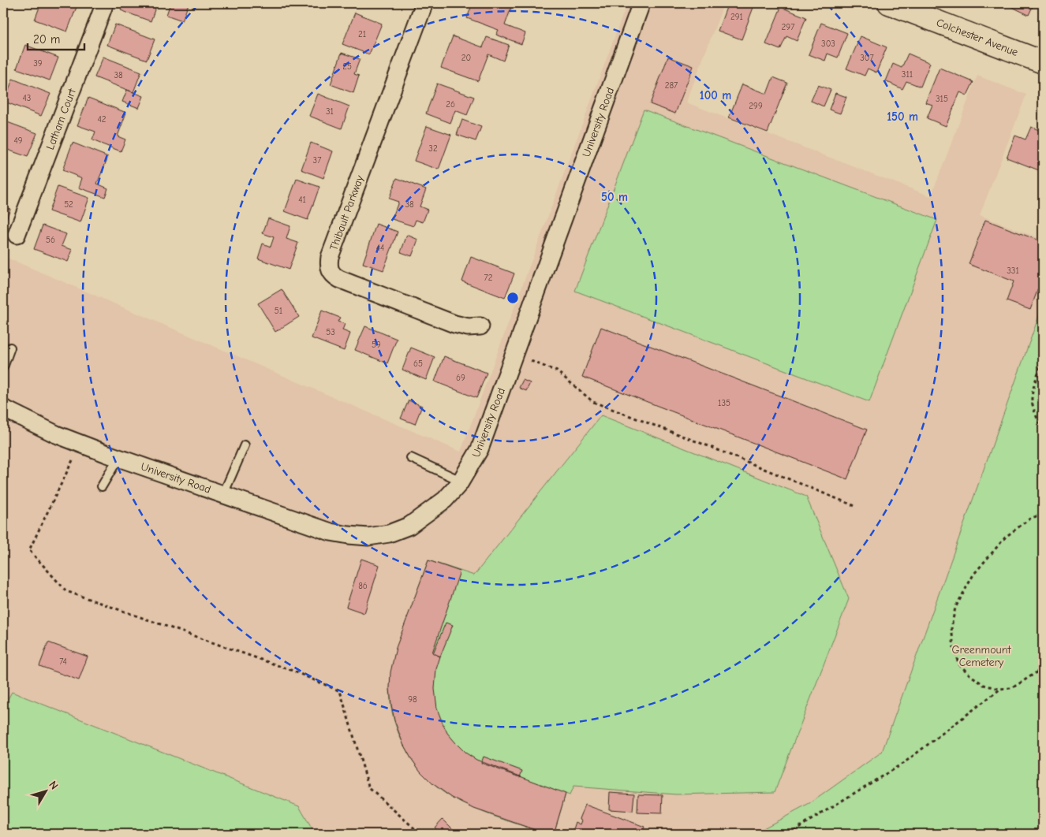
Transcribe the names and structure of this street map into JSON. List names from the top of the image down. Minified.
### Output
{"streets":{"main road":["Colchester Avenue"],"street":["Latham Court","University Road","Thibault Parkway"]},"parks":["Greenmount Cemetery"],"house_numbers":["291","297","21","303","20","307","39","25","311","38","287","43","315","26","299","31","42","49","32","37","41","52","38","56","44","331","72","51","53","59","65","69","135","86","74","98"],"scale_bar":"20 m","north":"top right","rings":["100 m","150 m","50 m"]}
